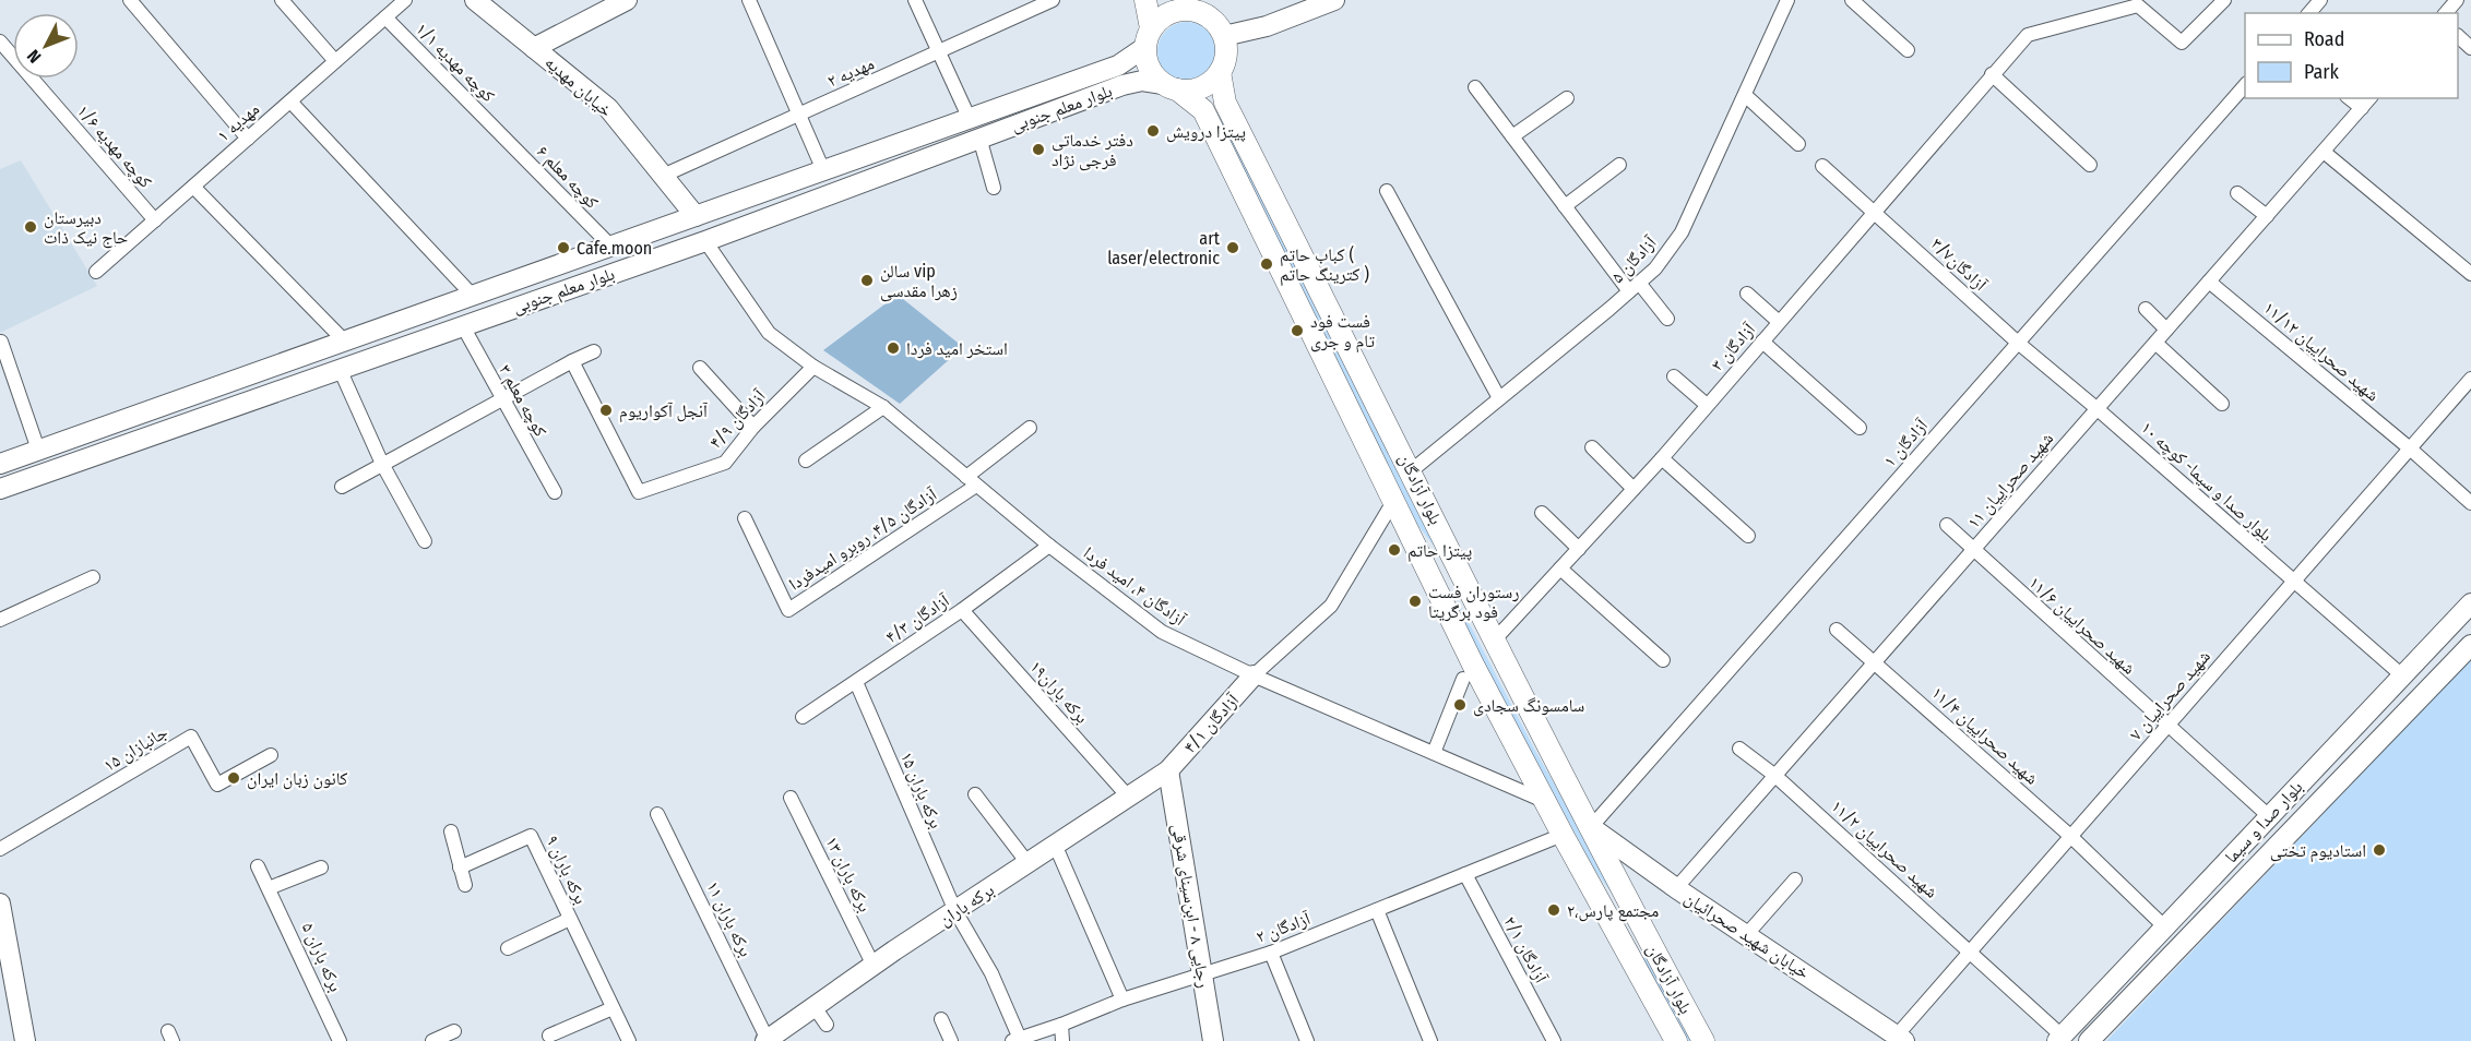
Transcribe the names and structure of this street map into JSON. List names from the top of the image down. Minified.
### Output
{"streets":{"main road":["خیابان مهدیه","بلوار معلم جنوبی","بلوار آزادگان","آزادگان ۴/۱","بلوار صدا و سیما","برکه باران","رجایی ۸ - ابن‌سینای شرقی","خیابان شهید صحرائیان"],"street":["کوچه مهدیه ۱/۱","مهدیه ۲","مهدیه ۱","کوچه مهدیه ۱/۶","کوچه معلم ۶","آزادگان ۵","آزادگان۳/۷","آزادگان ۳","شهید صحراییان ۱۱/۱۲","کوچه معلم ۳","آزادگان ۴/۹","آزادگان ۱","شهید صحراییان ۱۱","بلوار صدا و سيما- كوچه ١٠","آزادگان ۴/۵، روبرو امیدفردا","آزادگان ۴، امید فردا","آزادگان ۴/۳","شهید صحراییان ۱۱/۶","برکه باران۱۹","شهید صحراییان ۷","شهید صحراییان ۱۱/۴","جانبازان ۱۵","برکه باران ۱۵","شهید صحراییان ۱۱/۲","برکه باران ۹","برکه باران ۱۳","برکه باران ۱۱","آزادگان ۲","آزادگان ۲/۱","برکه باران ۵"]},"crossings":[["کوچه مهدیه ۱/۱","مهدیه ۱"],["کوچه مهدیه ۱/۱","کوچه معلم ۶"],["مهدیه ۲","خیابان مهدیه"],["خیابان مهدیه","بلوار معلم جنوبی"],["بلوار معلم جنوبی","کوچه معلم ۶"],["بلوار معلم جنوبی","کوچه معلم ۳"],["بلوار معلم جنوبی","بلوار آزادگان"],["بلوار معلم جنوبی","آزادگان ۴، امید فردا"],["مهدیه ۱","کوچه مهدیه ۱/۶"],["آزادگان ۵","بلوار آزادگان"],["آزادگان۳/۷","آزادگان ۳"],["آزادگان۳/۷","آزادگان ۱"],["آزادگان۳/۷","شهید صحراییان ۱۱"],["آزادگان۳/۷","بلوار صدا و سيما- كوچه ١٠"],["آزادگان ۳","بلوار آزادگان"],["شهید صحراییان ۱۱/۱۲","شهید صحراییان ۱۱"],["شهید صحراییان ۱۱/۱۲","شهید صحراییان ۷"],["آزادگان ۴/۹","آزادگان ۴، امید فردا"],["آزادگان ۱","بلوار آزادگان"],["آزادگان ۱","خیابان شهید صحرائیان"],["شهید صحراییان ۱۱","بلوار صدا و سيما- كوچه ١٠"],["شهید صحراییان ۱۱","شهید صحراییان ۱۱/۶"],["شهید صحراییان ۱۱","شهید صحراییان ۱۱/۴"],["شهید صحراییان ۱۱","شهید صحراییان ۱۱/۲"],["شهید صحراییان ۱۱","خیابان شهید صحرائیان"],["بلوار صدا و سيما- كوچه ١٠","شهید صحراییان ۷"],["بلوار صدا و سيما- كوچه ١٠","بلوار صدا و سیما"],["بلوار آزادگان","آزادگان ۴، امید فردا"],["بلوار آزادگان","آزادگان ۲"],["بلوار آزادگان","خیابان شهید صحرائیان"],["آزادگان ۴/۵، روبرو امیدفردا","آزادگان ۴، امید فردا"],["آزادگان ۴، امید فردا","آزادگان ۴/۳"],["آزادگان ۴، امید فردا","آزادگان ۴/۱"],["آزادگان ۴/۳","برکه باران۱۹"],["آزادگان ۴/۳","برکه باران ۱۵"],["شهید صحراییان ۱۱/۶","شهید صحراییان ۷"],["شهید صحراییان ۱۱/۶","بلوار صدا و سیما"],["برکه باران۱۹","برکه باران"],["شهید صحراییان ۷","شهید صحراییان ۱۱/۴"],["شهید صحراییان ۷","شهید صحراییان ۱۱/۲"],["شهید صحراییان ۷","خیابان شهید صحرائیان"],["آزادگان ۴/۱","برکه باران"],["آزادگان ۴/۱","رجایی ۸ - ابن‌سینای شرقی"],["شهید صحراییان ۱۱/۴","بلوار صدا و سیما"],["برکه باران ۱۵","برکه باران"],["برکه باران ۱۵","آزادگان ۲"],["بلوار صدا و سیما","شهید صحراییان ۱۱/۲"],["برکه باران ۱۳","برکه باران"],["برکه باران","رجایی ۸ - ابن‌سینای شرقی"],["برکه باران","برکه باران ۱۱"],["رجایی ۸ - ابن‌سینای شرقی","آزادگان ۲"],["آزادگان ۲","آزادگان ۲/۱"]],"places":["پیتزا درویش","دفتر خدماتی فرجی نژاد","دبیرستان حاج نیک ذات","Cafe.moon","art laser/electronic","کباب حاتم ( کترینگ حاتم )","سالن vip زهرا مقدسی","فست فود تام و جرى","استخر امید فردا","آنجل آکواریوم","پیتزا حاتم","رستوران فست فود برگریتا","سامسونگ سجادی","کانون زبان ایران","استادیوم تختی","۲،مجتمع پارس"],"legend":["Road","Park"],"north":"bottom left"}
